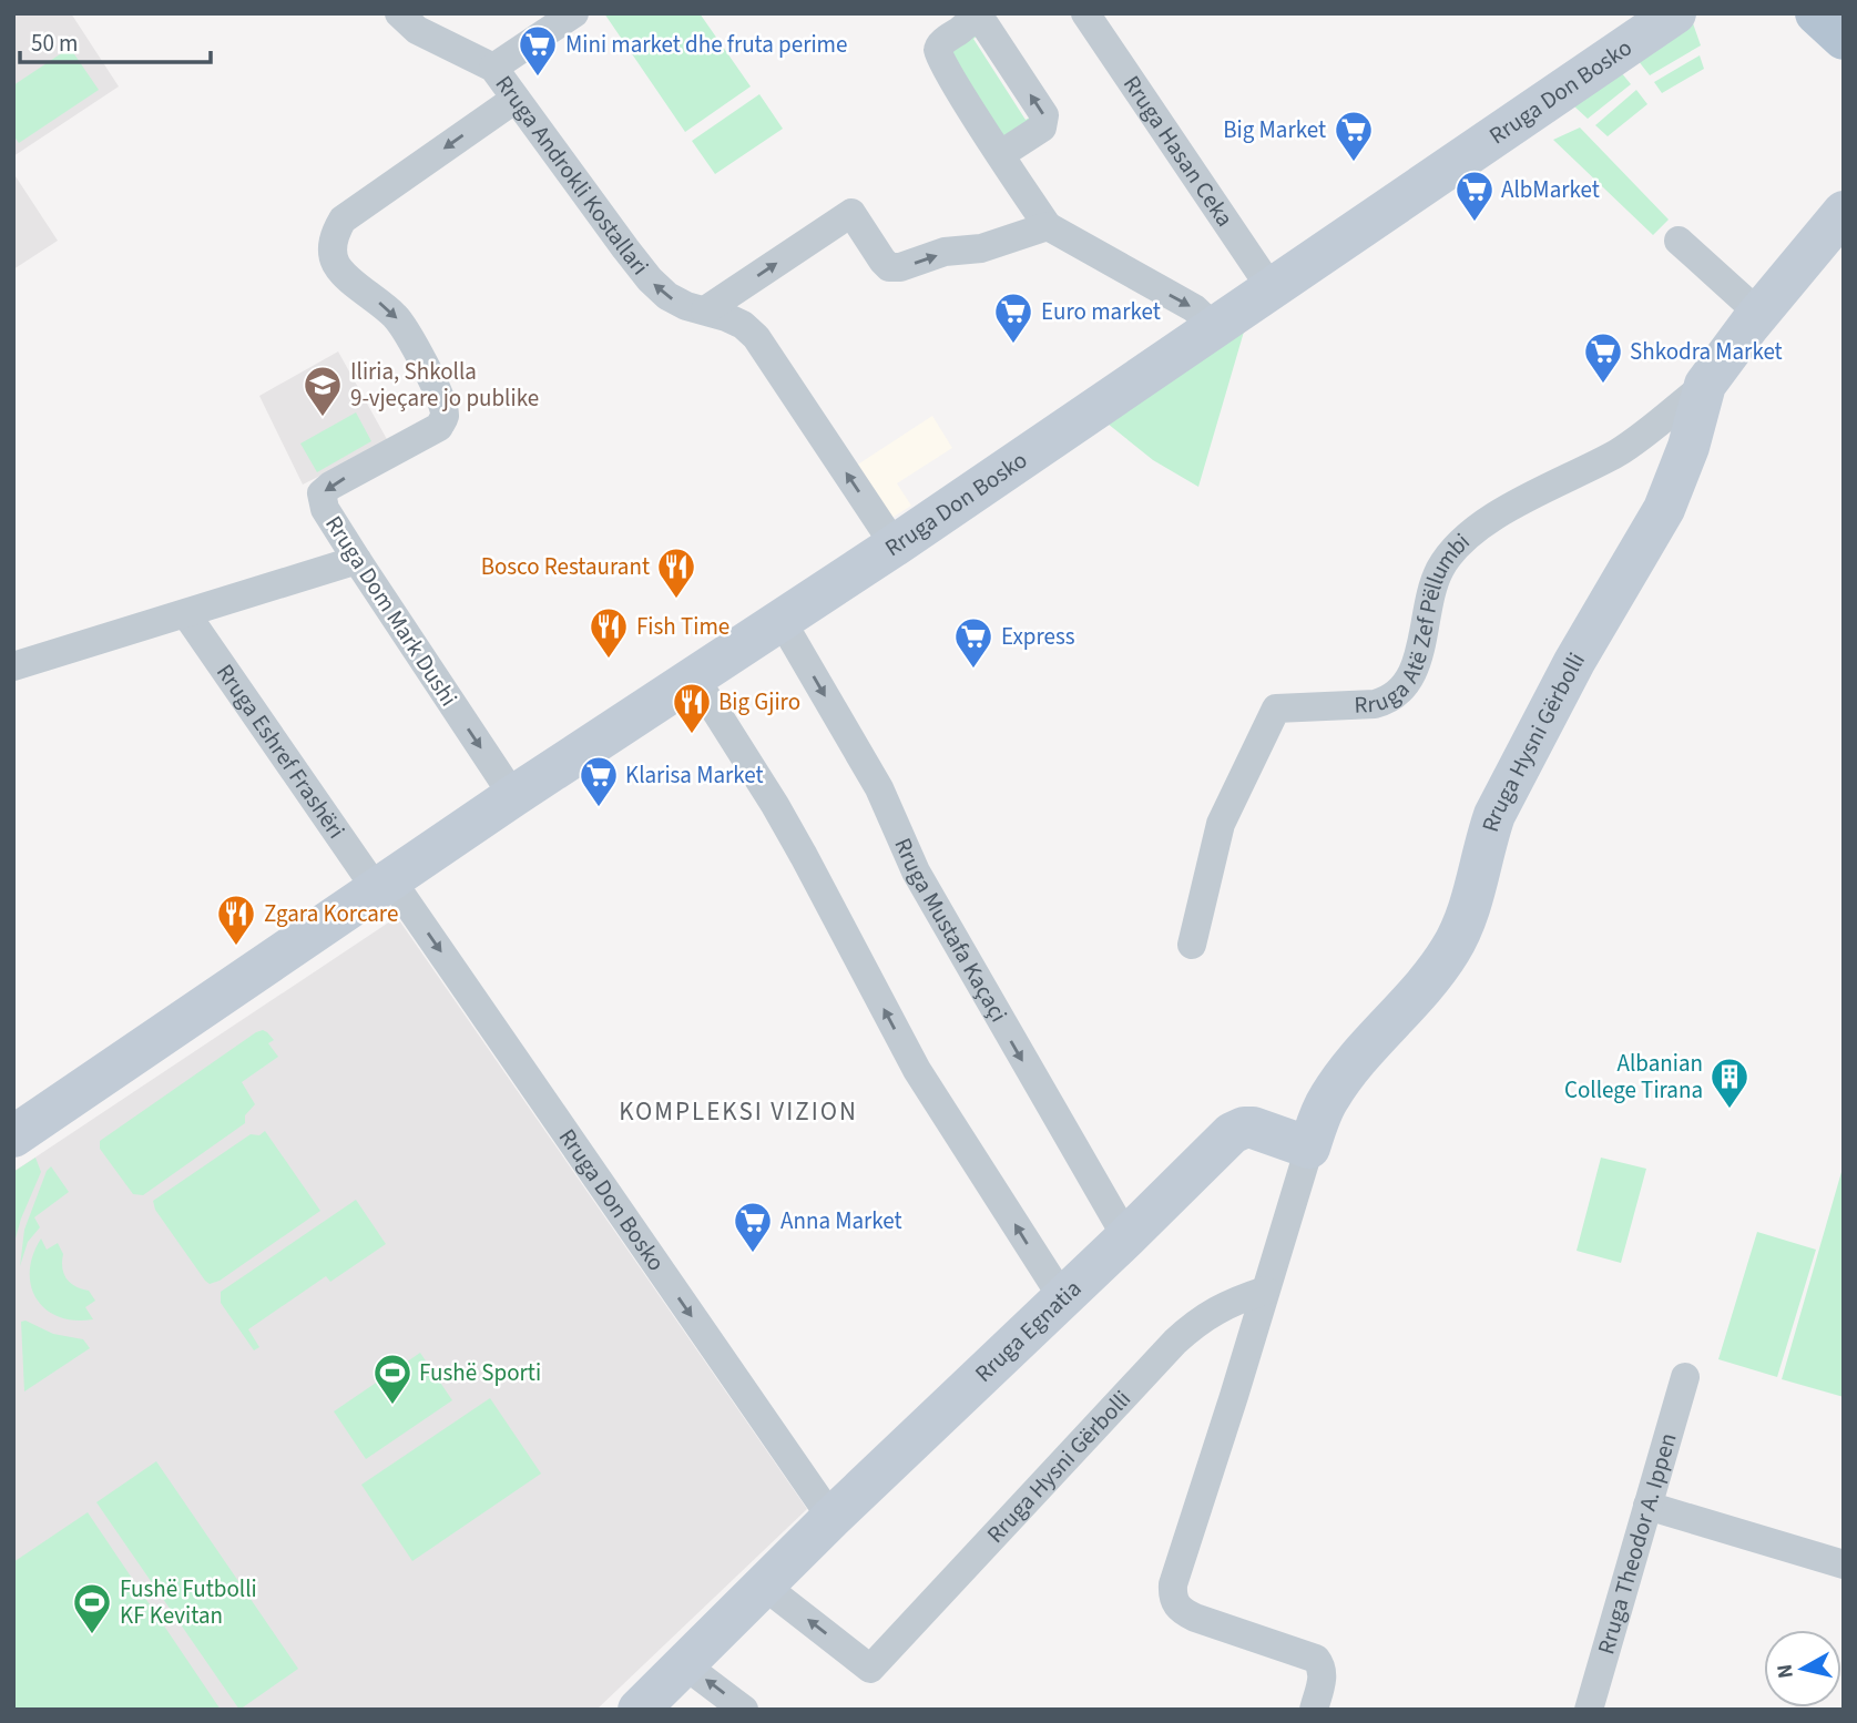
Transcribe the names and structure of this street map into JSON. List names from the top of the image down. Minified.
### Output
{"streets":{"street":["Rruga Don Bosko","Rruga Hasan Ceka","Rruga Androkli Kostallari","Rruga Dom Mark Dushi","Rruga Atë Zef Pëllumbi","Rruga Hysni Gërbolli","Rruga Eshref Frashëri","Rruga Mustafa Kaçaçi","Rruga Egnatia","Rruga Theodor A. Ippen"]},"crossings":[["Rruga Don Bosko","Rruga Hasan Ceka"],["Rruga Don Bosko","Rruga Androkli Kostallari"],["Rruga Don Bosko","Rruga Dom Mark Dushi"],["Rruga Don Bosko","Rruga Eshref Frashëri"],["Rruga Don Bosko","Rruga Mustafa Kaçaçi"],["Rruga Don Bosko","Rruga Egnatia"],["Rruga Androkli Kostallari","Rruga Dom Mark Dushi"],["Rruga Atë Zef Pëllumbi","Rruga Hysni Gërbolli"],["Rruga Hysni Gërbolli","Rruga Egnatia"],["Rruga Mustafa Kaçaçi","Rruga Egnatia"]],"one_way":["Rruga Androkli Kostallari"],"districts":["KOMPLEKSI VIZION"],"places":{"supermarket":["Mini market dhe fruta perime","Big Market","AlbMarket","Euro market","Shkodra Market","Express","Klarisa Market","Anna Market"],"school or university":["Iliria, Shkolla 9-vjeçare jo publike"],"restaurant":["Bosco Restaurant","Fish Time","Big Gjiro","Zgara Korcare"],"building":["Albanian College Tirana"],"sports":["Fushë Sporti","Fushë Futbolli KF Kevitan"]},"scale_bar":"50 m","north":"left"}
